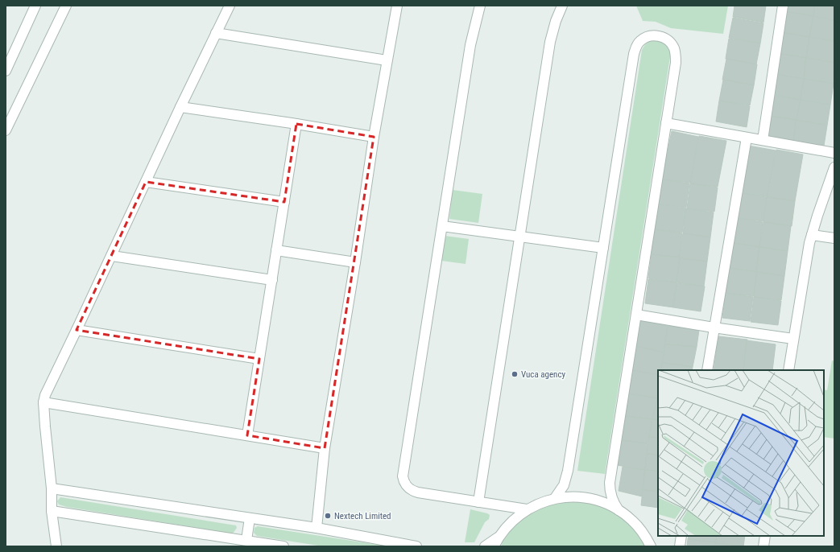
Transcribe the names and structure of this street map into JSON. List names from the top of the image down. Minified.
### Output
{"places":["Vuca agency","Nextech Limited"]}
